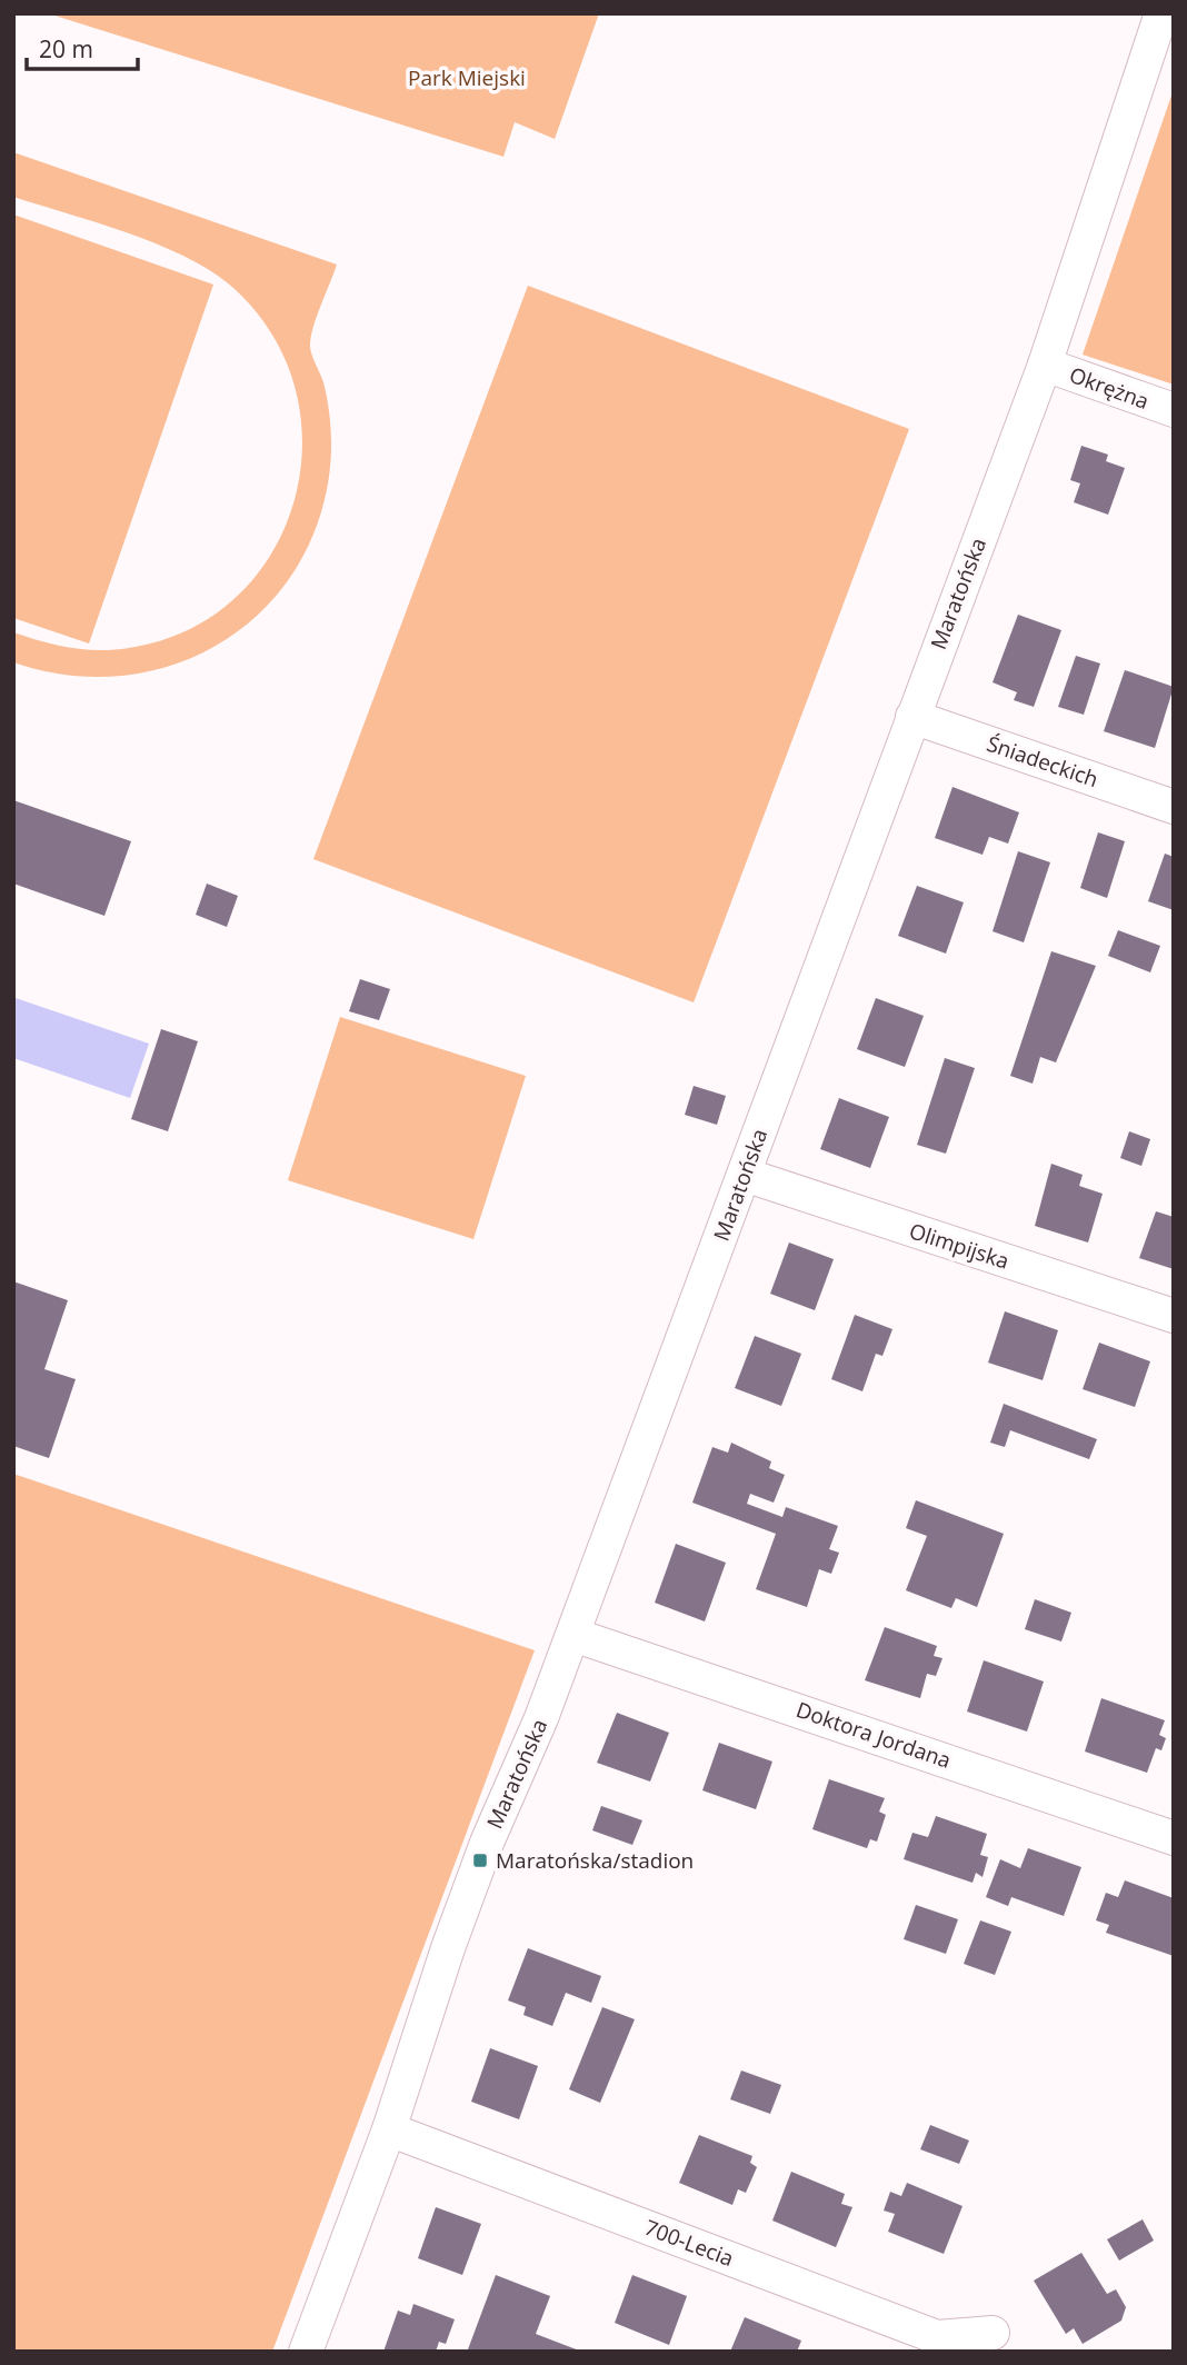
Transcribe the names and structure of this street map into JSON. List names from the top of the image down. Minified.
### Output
{"streets":{"street":["Okrężna","Maratońska","Śniadeckich","Olimpijska","Doktora Jordana","700-Lecia"]},"crossings":[["Okrężna","Maratońska"],["Maratońska","Śniadeckich"],["Maratońska","Olimpijska"],["Maratońska","Doktora Jordana"],["Maratońska","700-Lecia"]],"parks":["Park Miejski"],"places":{"transit":["Maratońska/stadion"]},"scale_bar":"20 m"}
